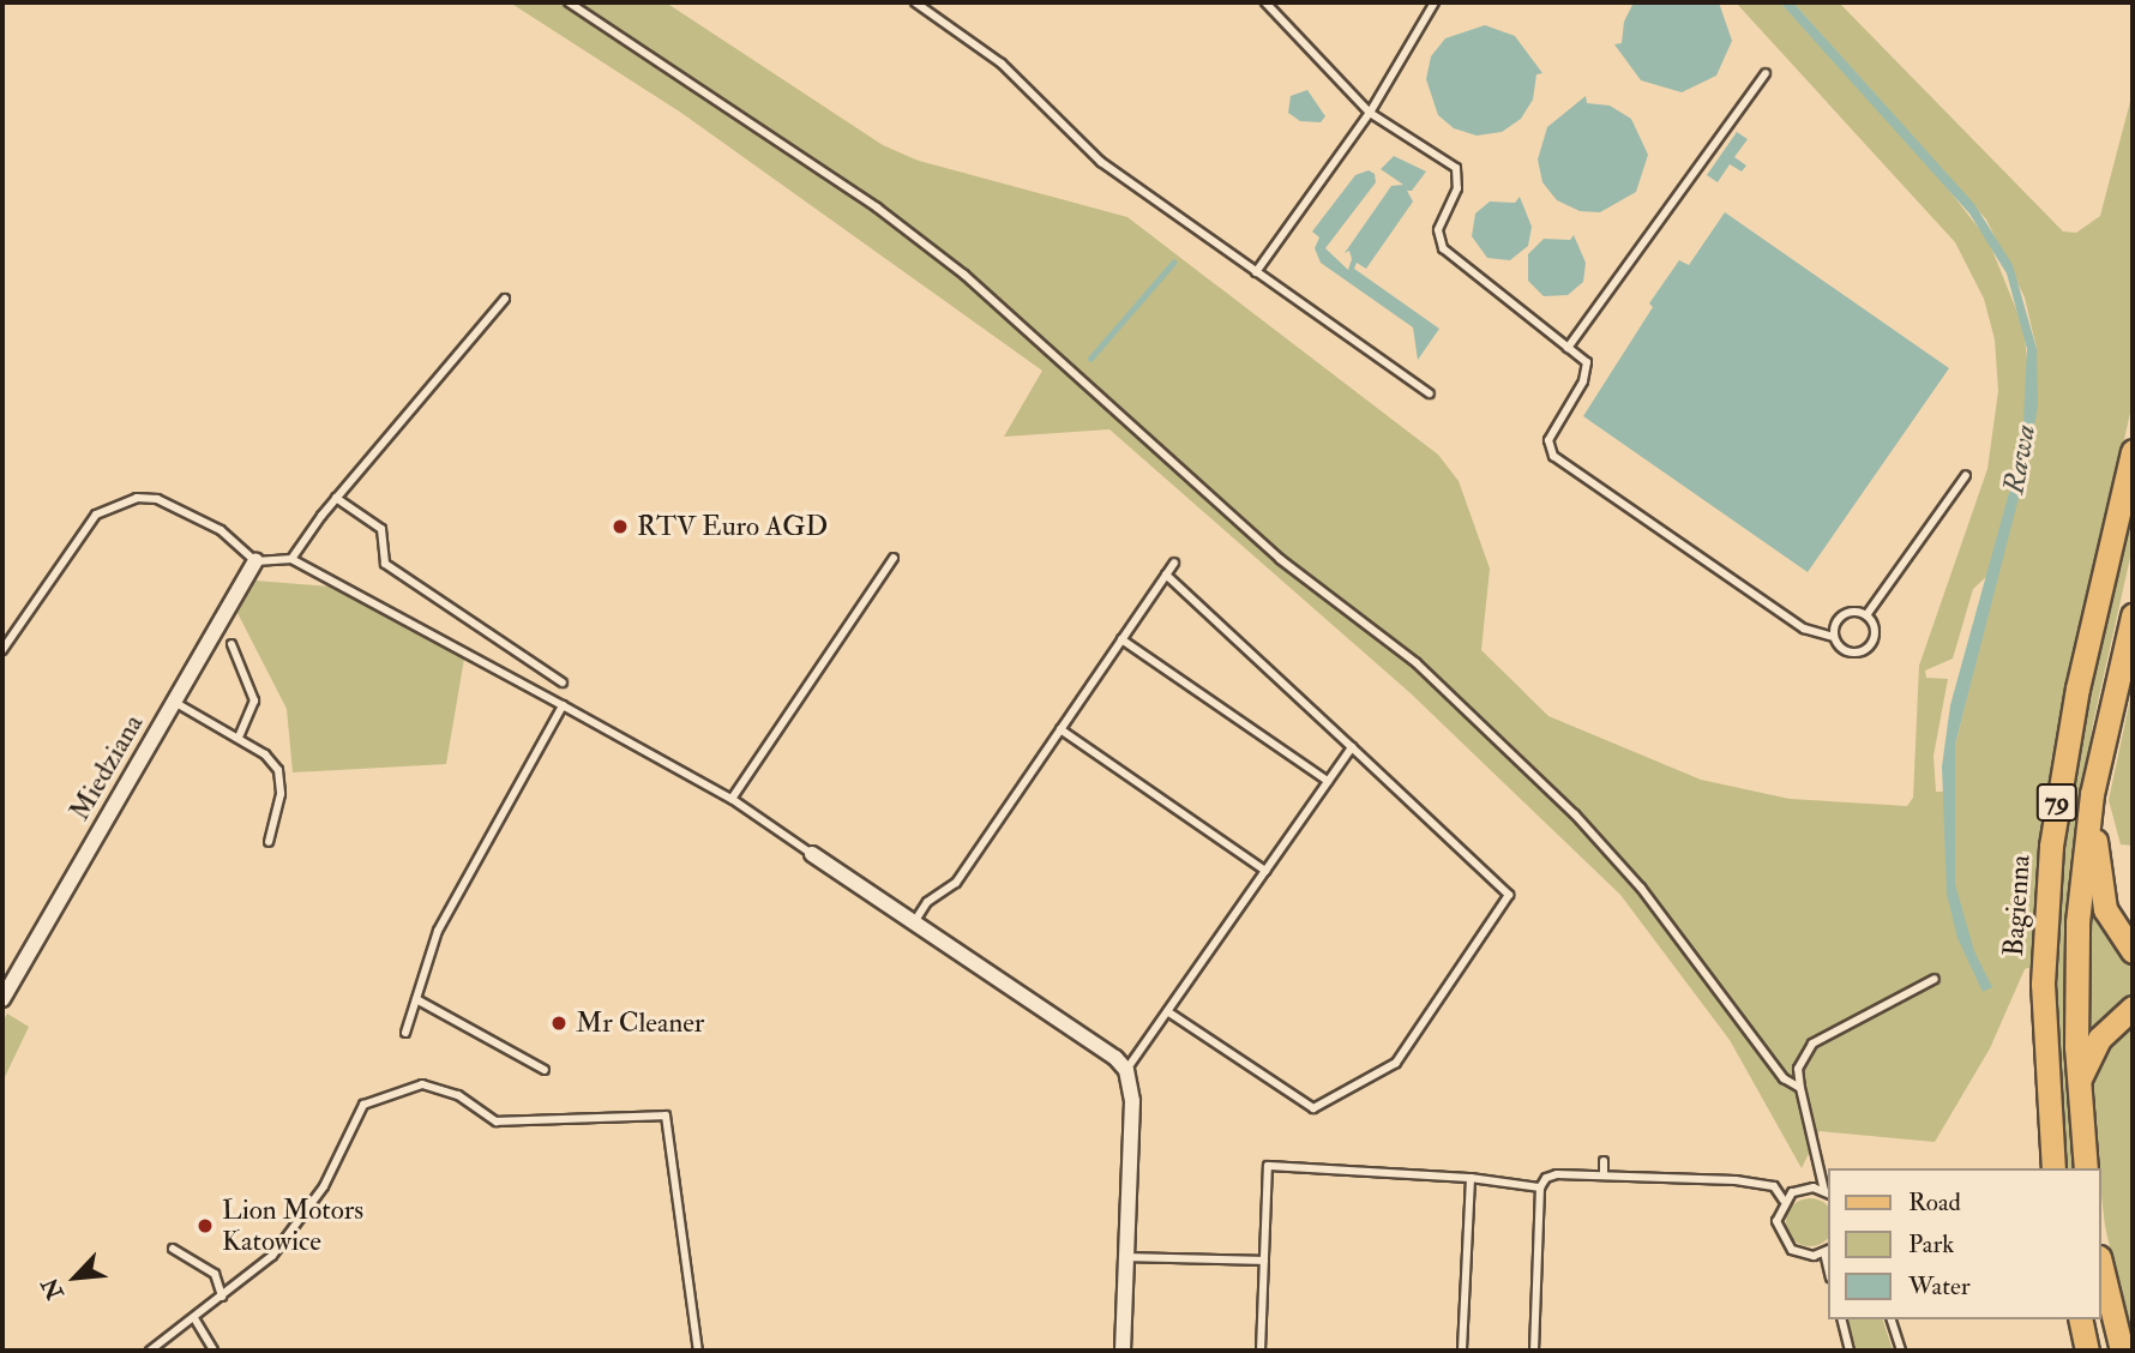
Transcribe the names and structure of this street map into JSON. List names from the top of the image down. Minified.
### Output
{"streets":{"main road":["79","Bagienna"],"street":["Miedziana"]},"water":["Rawa"],"places":["RTV Euro AGD","Mr Cleaner","Lion Motors Katowice"],"legend":["Road","Park","Water"],"north":"bottom left"}
